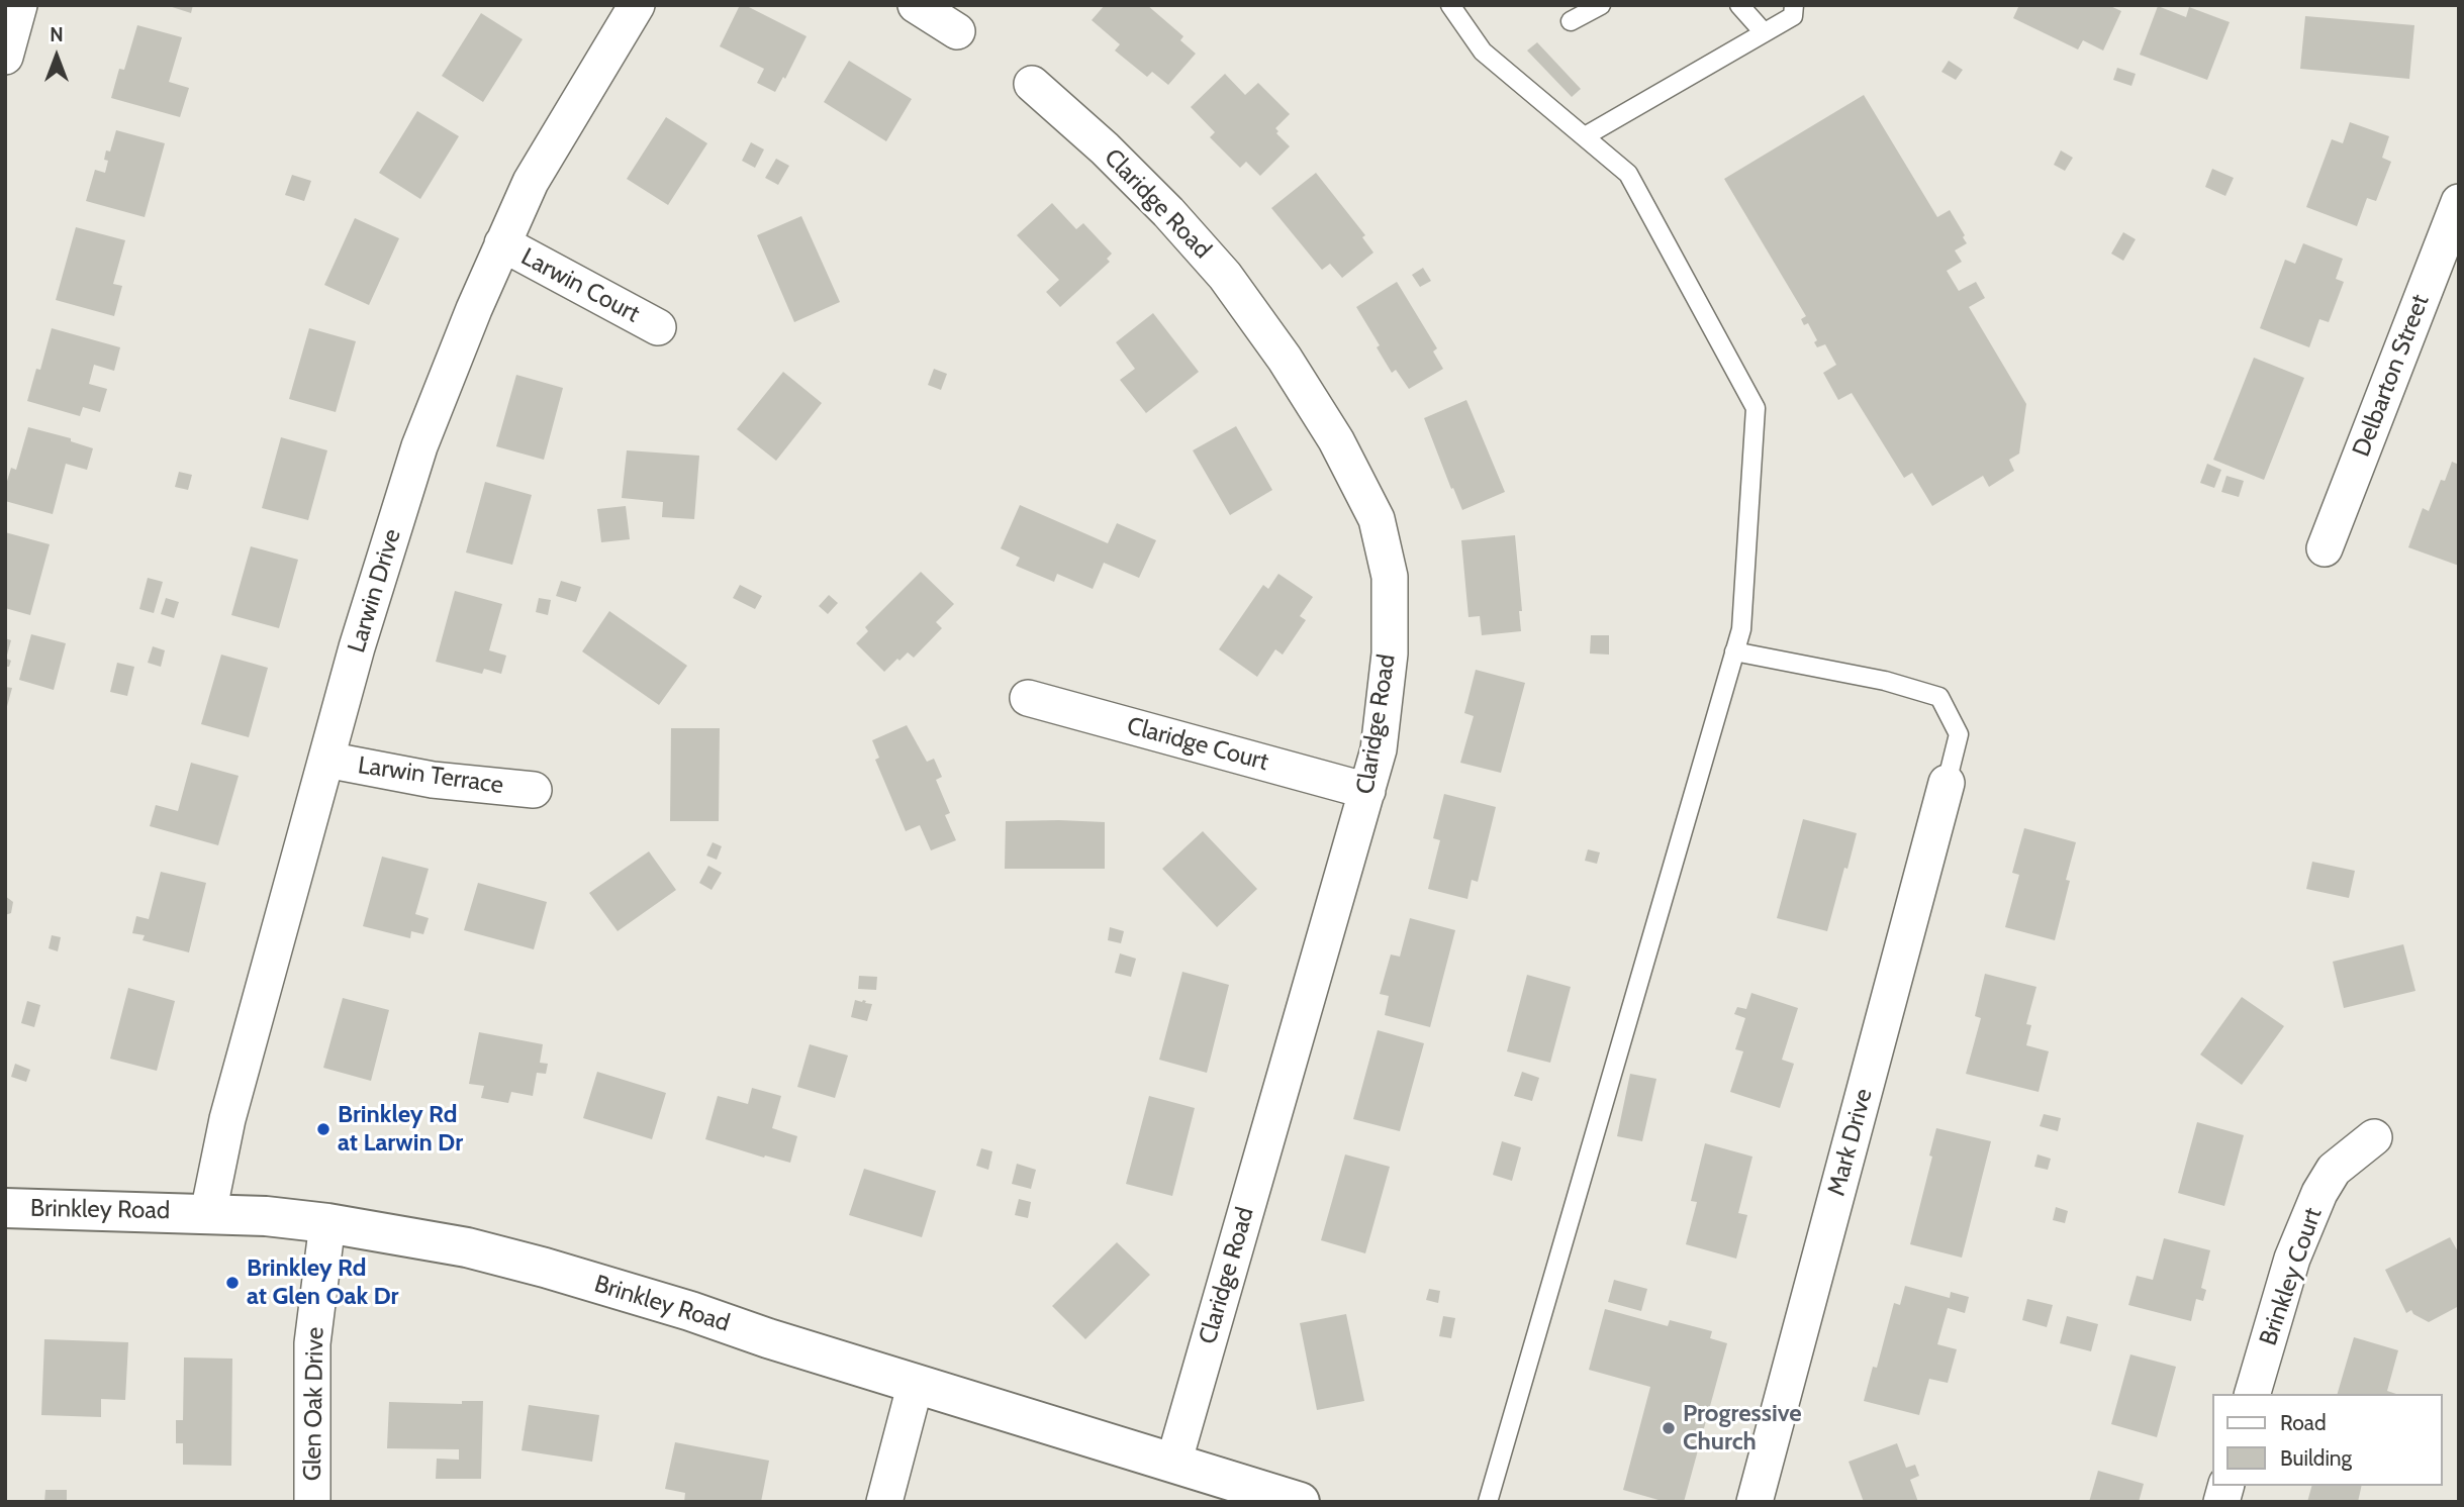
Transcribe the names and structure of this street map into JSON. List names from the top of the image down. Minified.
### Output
{"streets":{"main road":["Brinkley Road"],"street":["Claridge Road","Larwin Court","Delbarton Street","Larwin Drive","Claridge Court","Larwin Terrace","Mark Drive","Brinkley Court","Glen Oak Drive"]},"crossings":[["Claridge Road","Claridge Court"],["Claridge Road","Brinkley Road"],["Larwin Court","Larwin Drive"],["Larwin Drive","Larwin Terrace"],["Larwin Drive","Brinkley Road"],["Brinkley Road","Glen Oak Drive"]],"places":["Brinkley Rd at Larwin Dr","Brinkley Rd at Glen Oak Dr","Progressive Church"],"legend":["Road","Building"],"north":"top"}
